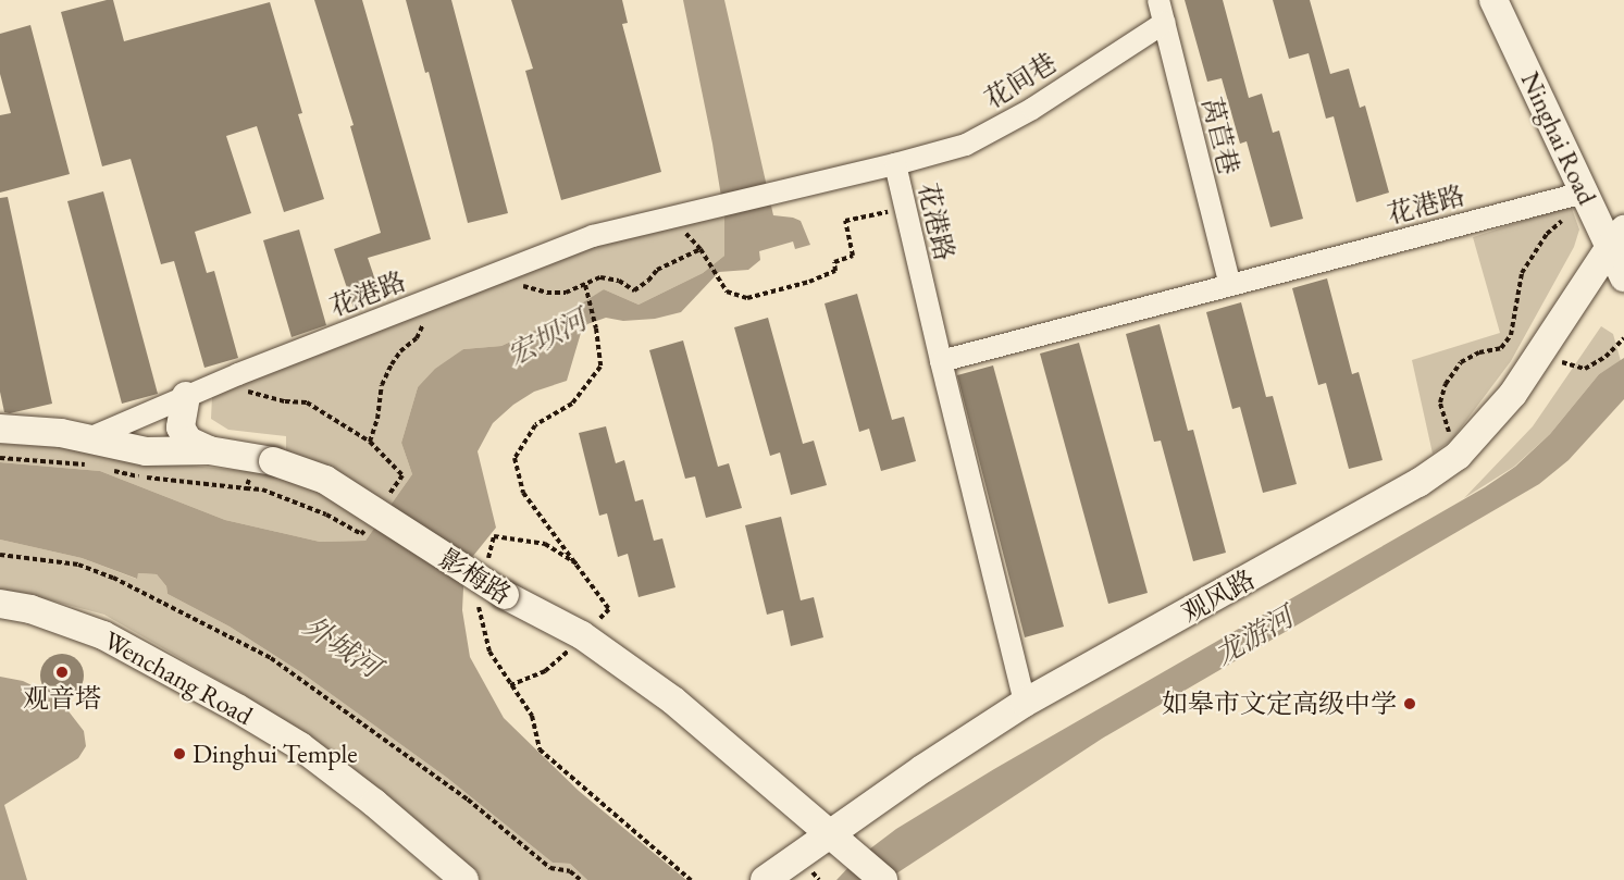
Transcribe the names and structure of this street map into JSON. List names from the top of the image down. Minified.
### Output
{"streets":{"street":["花间巷","莴苣巷","Ninghai Road","花港路","影梅路","观风路","Wenchang Road"]},"crossings":[["花间巷","莴苣巷"],["花间巷","花港路"],["莴苣巷","花港路"],["Ninghai Road","花港路"],["Ninghai Road","观风路"],["花港路","影梅路"],["影梅路","观风路"]],"water":["宏坝河","龙游河","外城河"],"places":["观音塔","如皋市文定高级中学","Dinghui Temple"]}
